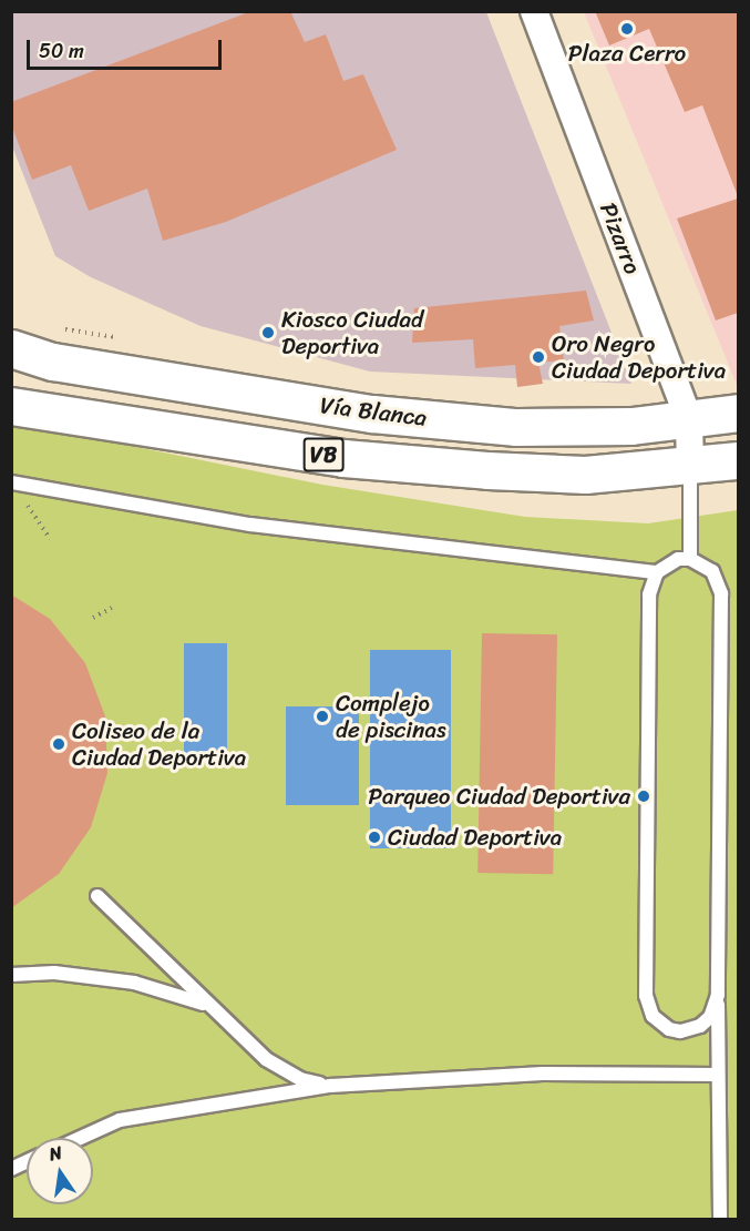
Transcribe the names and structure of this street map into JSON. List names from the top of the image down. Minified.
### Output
{"streets":{"main road":["Vía Blanca","VB"],"street":["Pizarro"]},"crossings":[["Pizarro","Vía Blanca"]],"places":["Plaza Cerro","Kiosco Ciudad Deportiva","Oro Negro Ciudad Deportiva","Complejo de piscinas","Coliseo de la Ciudad Deportiva","Parqueo Ciudad Deportiva","Ciudad Deportiva"],"scale_bar":"50 m","north":"top"}
